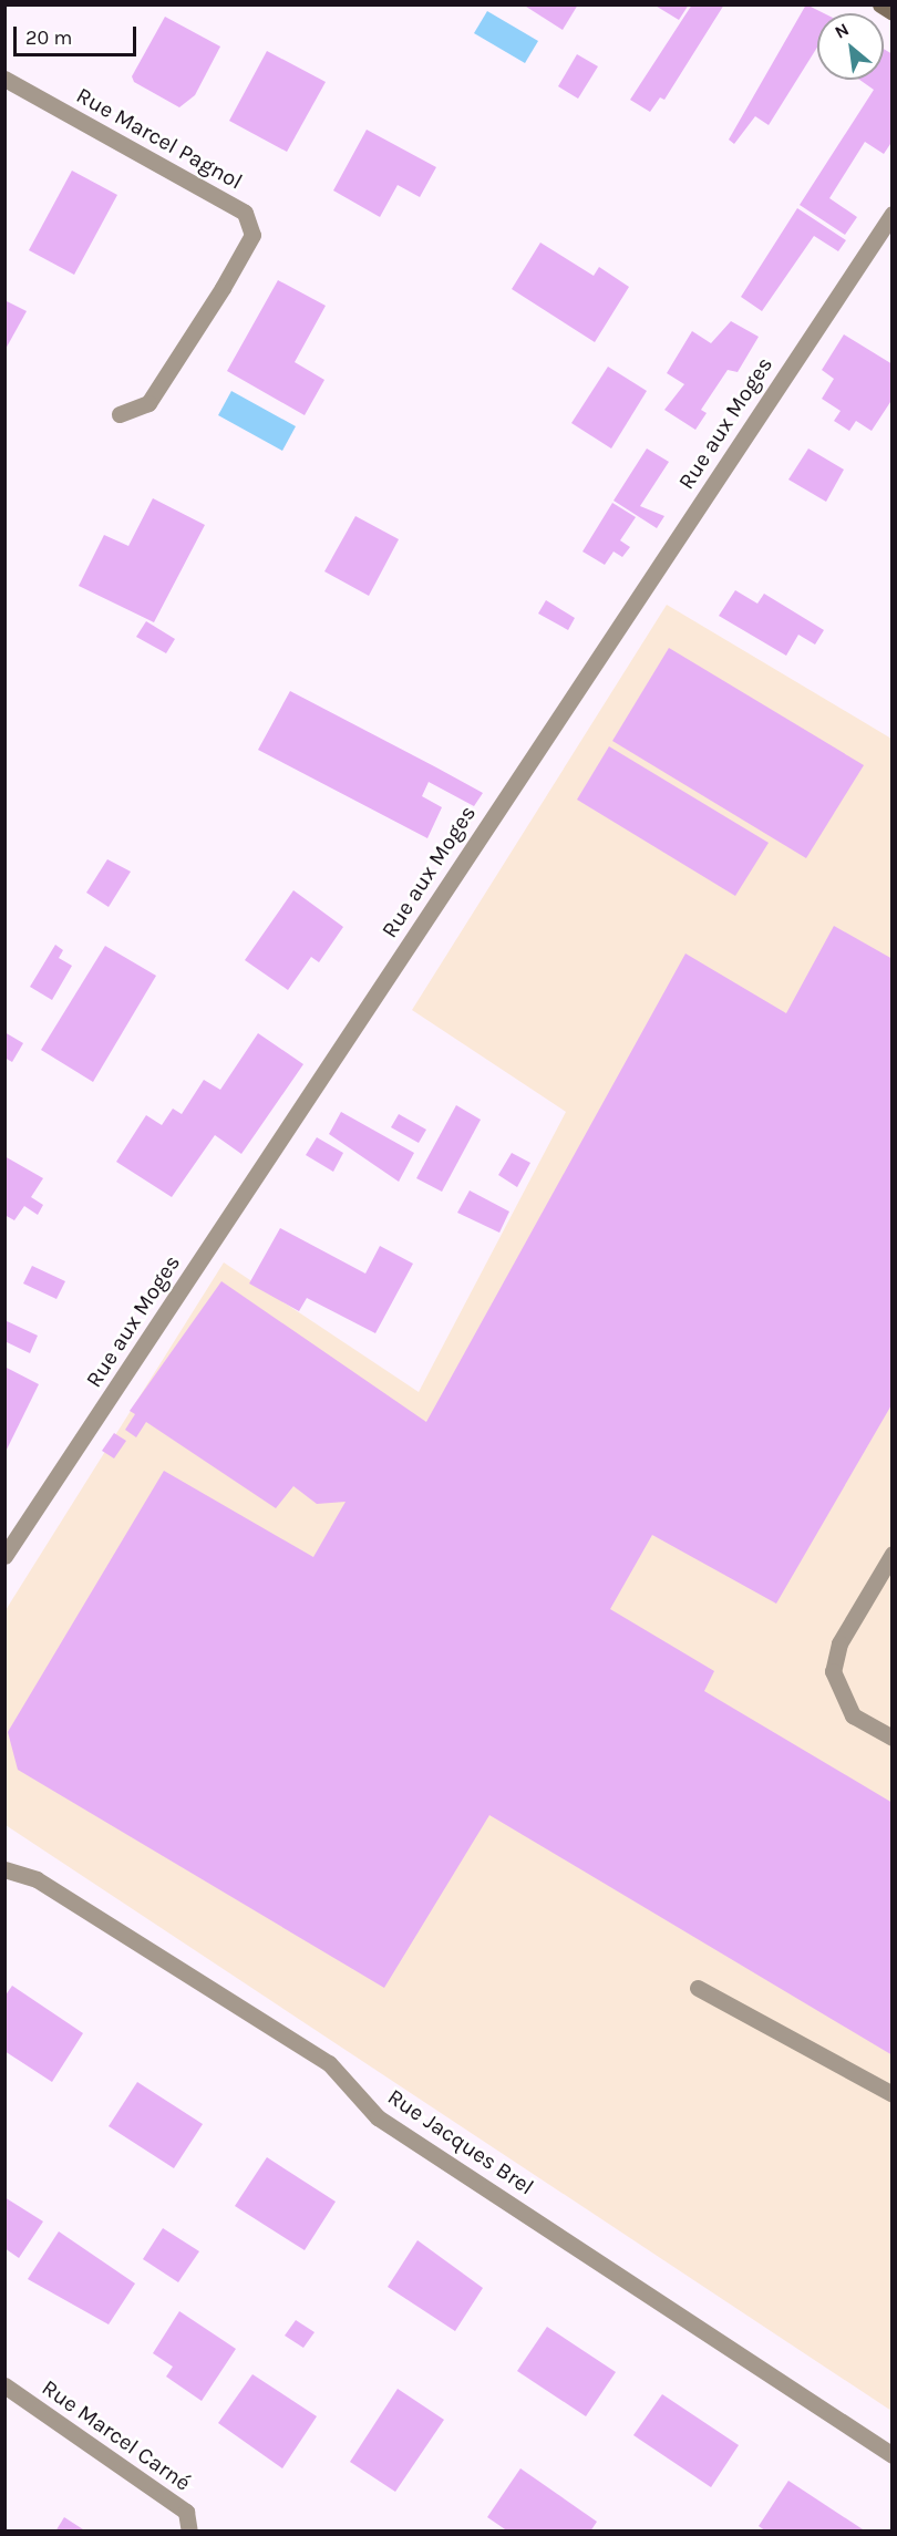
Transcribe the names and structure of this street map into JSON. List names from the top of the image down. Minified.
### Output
{"streets":{"street":["Rue Marcel Pagnol","Rue aux Moges","Rue Jacques Brel","Rue Marcel Carné"]},"scale_bar":"20 m","north":"top left"}
